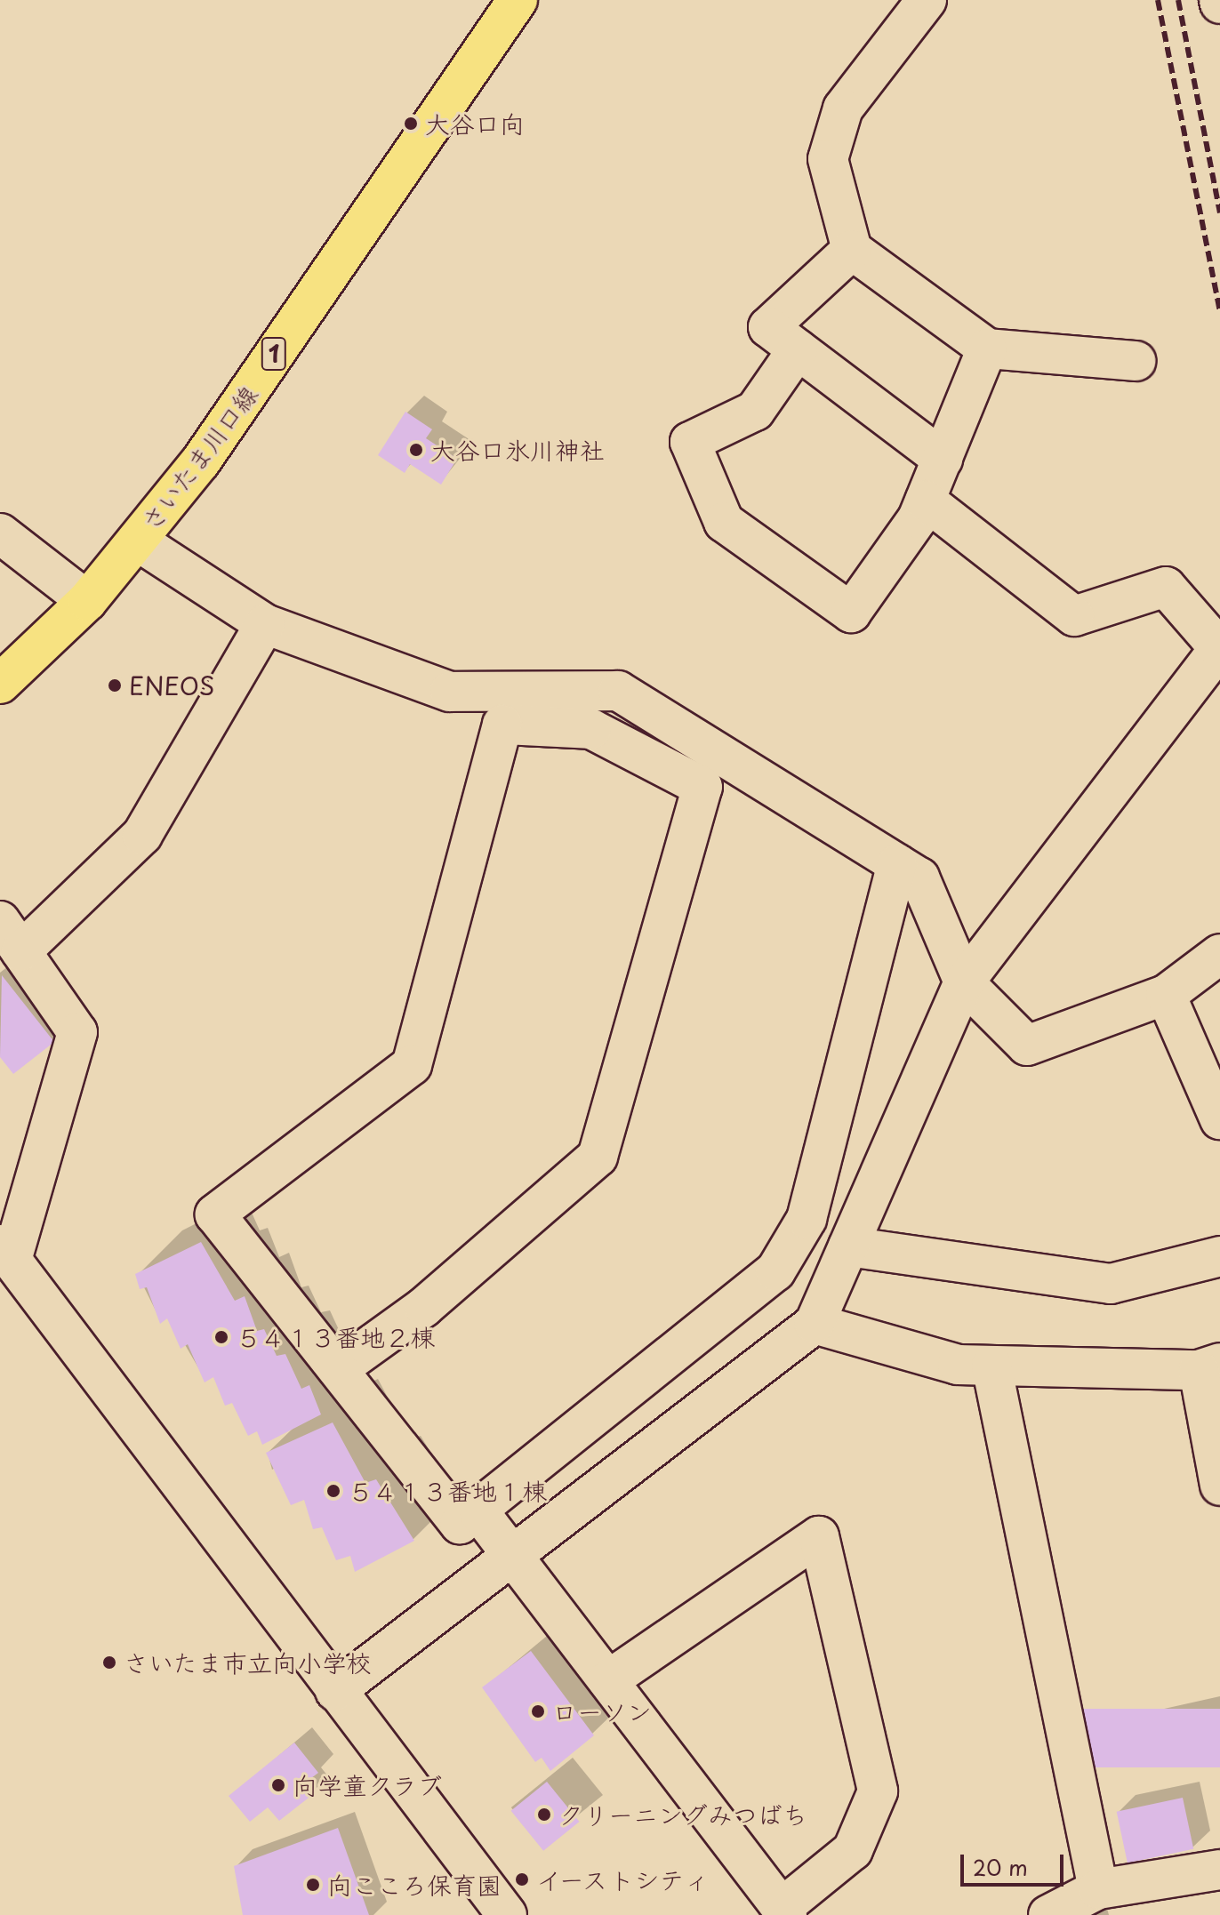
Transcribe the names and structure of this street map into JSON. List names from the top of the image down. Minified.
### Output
{"streets":{"main road":["1","さいたま川口線"]},"places":["大谷口向","大谷口氷川神社","ENEOS","５４１３番地２棟","５４１３番地１棟","さいたま市立向小学校","ローソン","向学童クラブ","クリーニングみつばち","イーストシティ","向こころ保育園"],"scale_bar":"20 m"}
